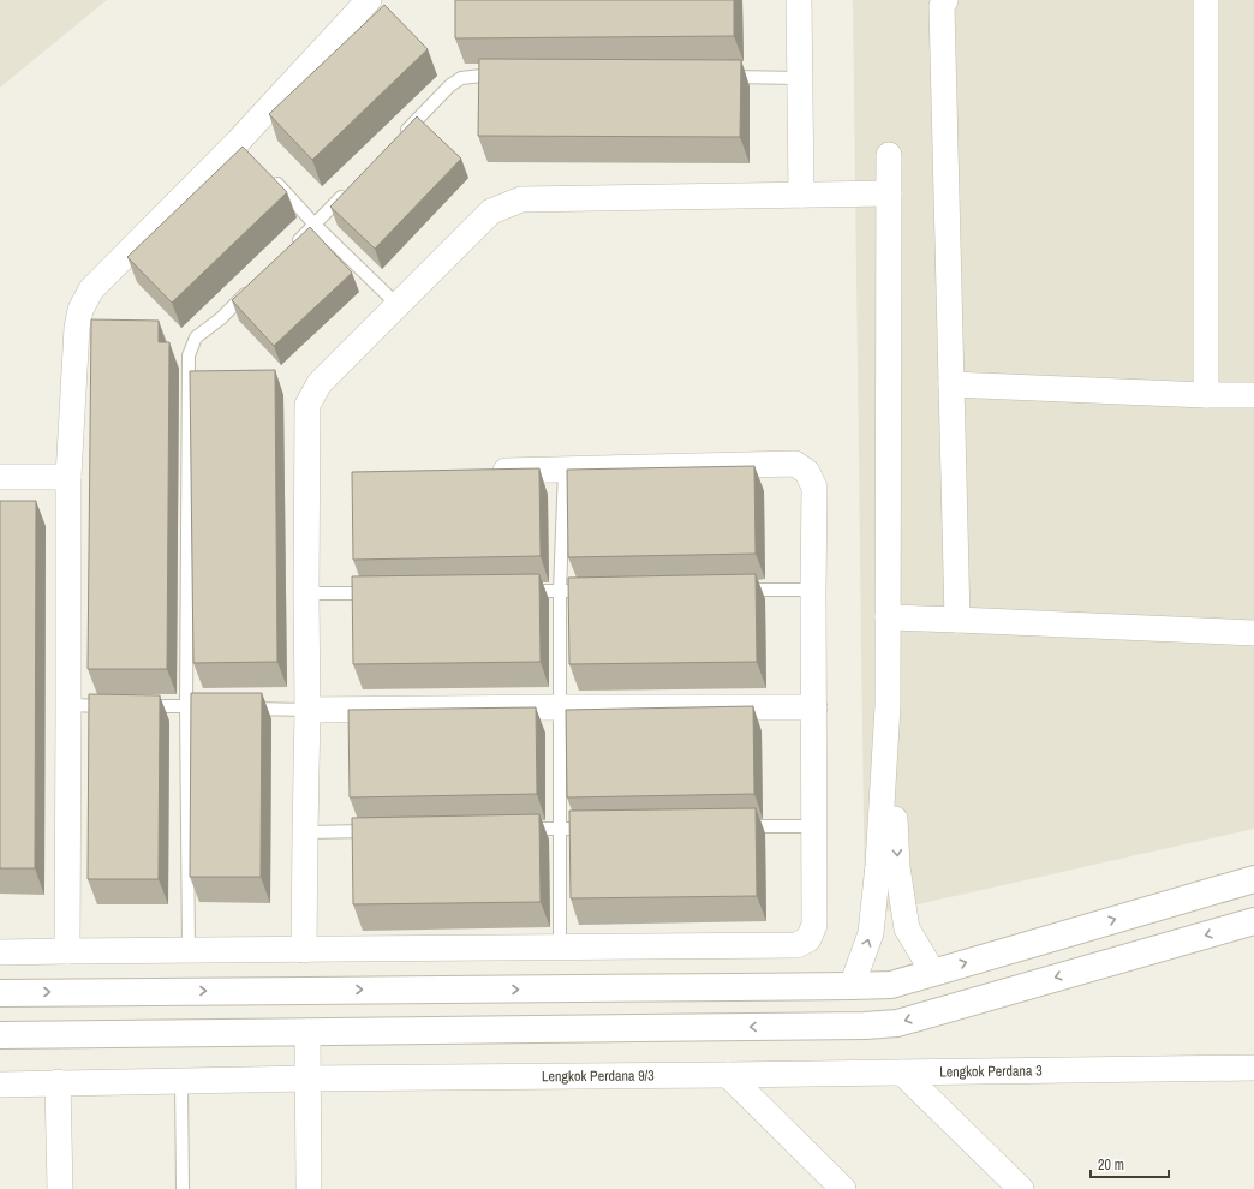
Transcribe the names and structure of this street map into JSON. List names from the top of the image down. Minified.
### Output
{"streets":{"street":["Lengkok Perdana 3","Lengkok Perdana 9/3"]},"crossings":[["Lengkok Perdana 3","Lengkok Perdana 9/3"]],"scale_bar":"20 m"}
